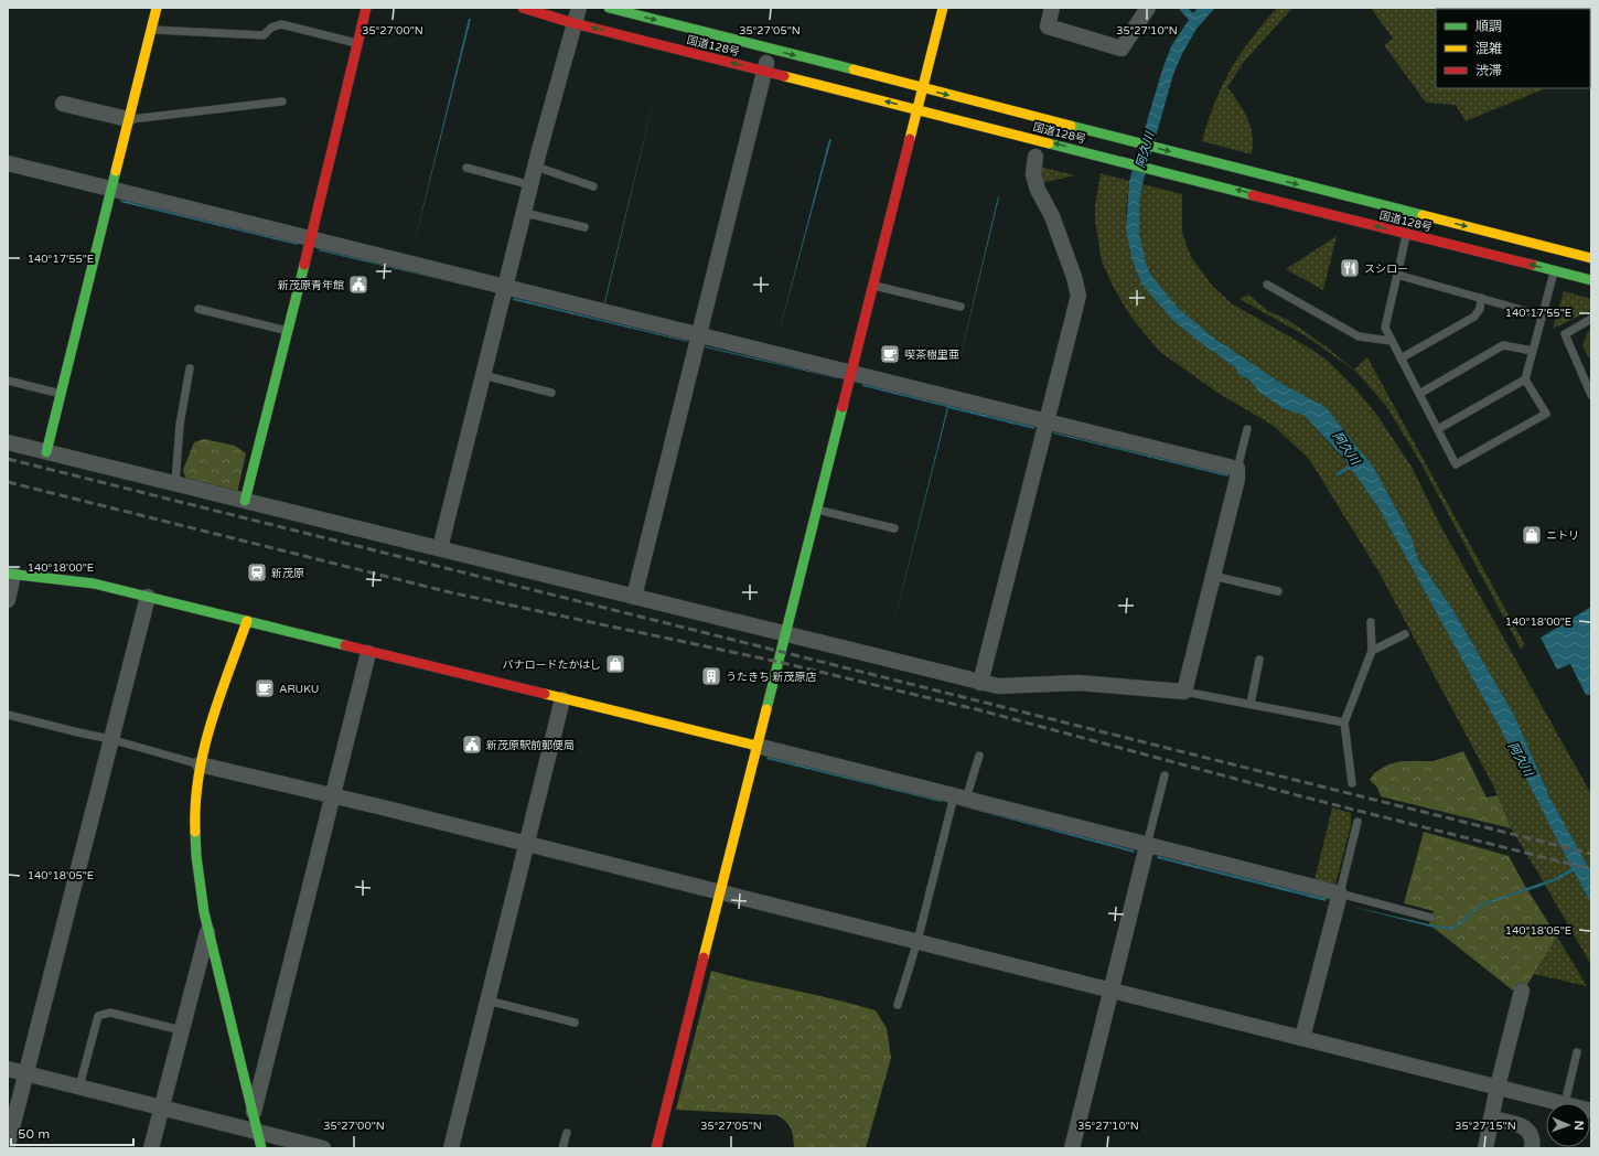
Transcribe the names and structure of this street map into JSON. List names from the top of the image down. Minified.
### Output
{"streets":{"main road":["国道128号"]},"water":["阿久川"],"places":{"restaurant":["スシロー"],"public building":["新茂原青年館","新茂原駅前郵便局"],"cafe":["喫茶樹里亜","ARUKU"],"shop":["ニトリ","パナロードたかはし"],"station":["新茂原"],"building":["うたきち 新茂原店"]},"legend":["順調","混雑","渋滞"],"scale_bar":"50 m","north":"right","coordinates":["35°27'00\"N","35°27'05\"N","35°27'10\"N","140°17'55\"E","140°18'00\"E","140°18'05\"E","35°27'15\"N"]}
